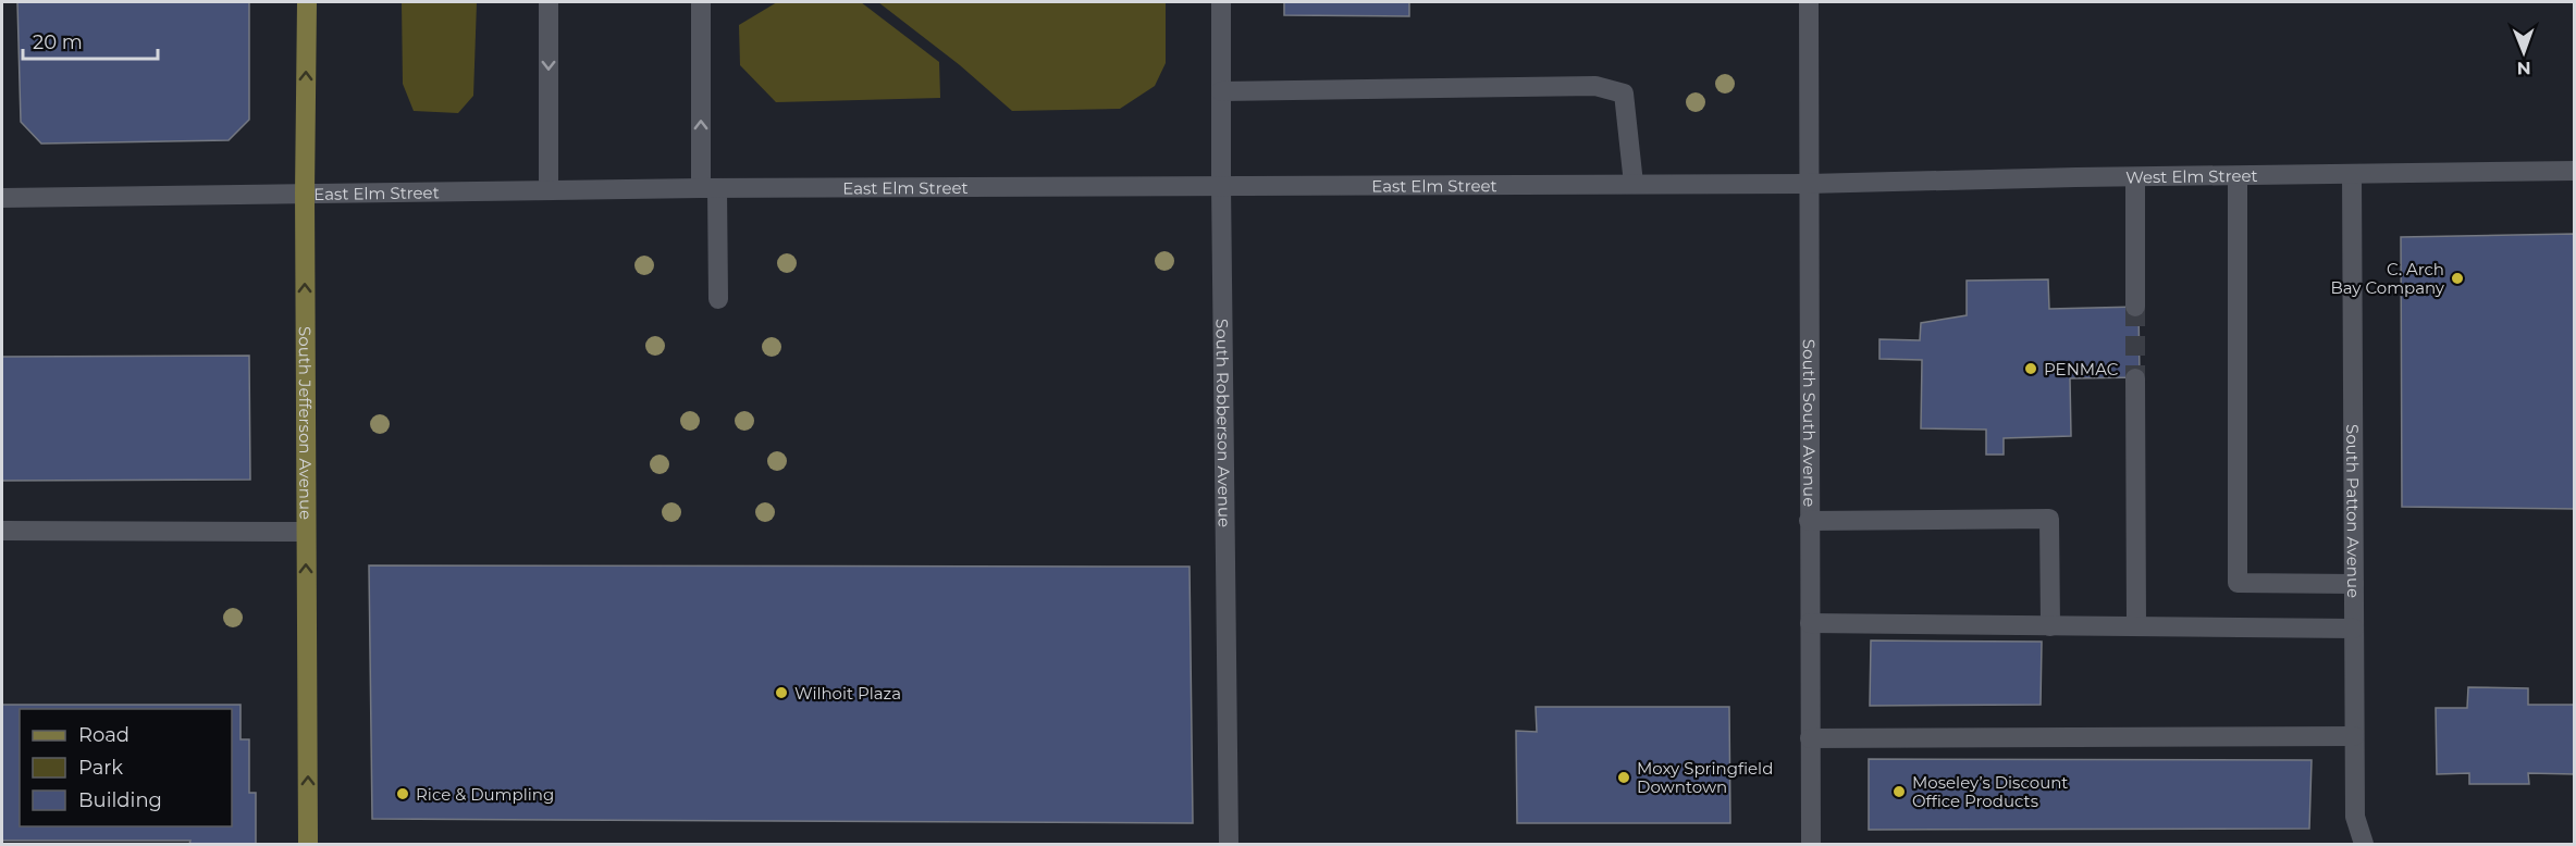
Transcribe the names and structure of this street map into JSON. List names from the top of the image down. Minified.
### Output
{"streets":{"main road":["South Jefferson Avenue"],"street":["West Elm Street","East Elm Street","South Robberson Avenue","South South Avenue","South Patton Avenue"]},"crossings":[["West Elm Street","East Elm Street"],["West Elm Street","South South Avenue"],["West Elm Street","South Patton Avenue"],["East Elm Street","South Jefferson Avenue"],["East Elm Street","South Robberson Avenue"],["East Elm Street","South South Avenue"]],"one_way":["South Jefferson Avenue"],"places":["C. Arch Bay Company","PENMAC","Wilhoit Plaza","Moxy Springfield Downtown","Moseley’s Discount Office Products","Rice & Dumpling"],"legend":["Road","Park","Building"],"scale_bar":"20 m","north":"bottom"}
